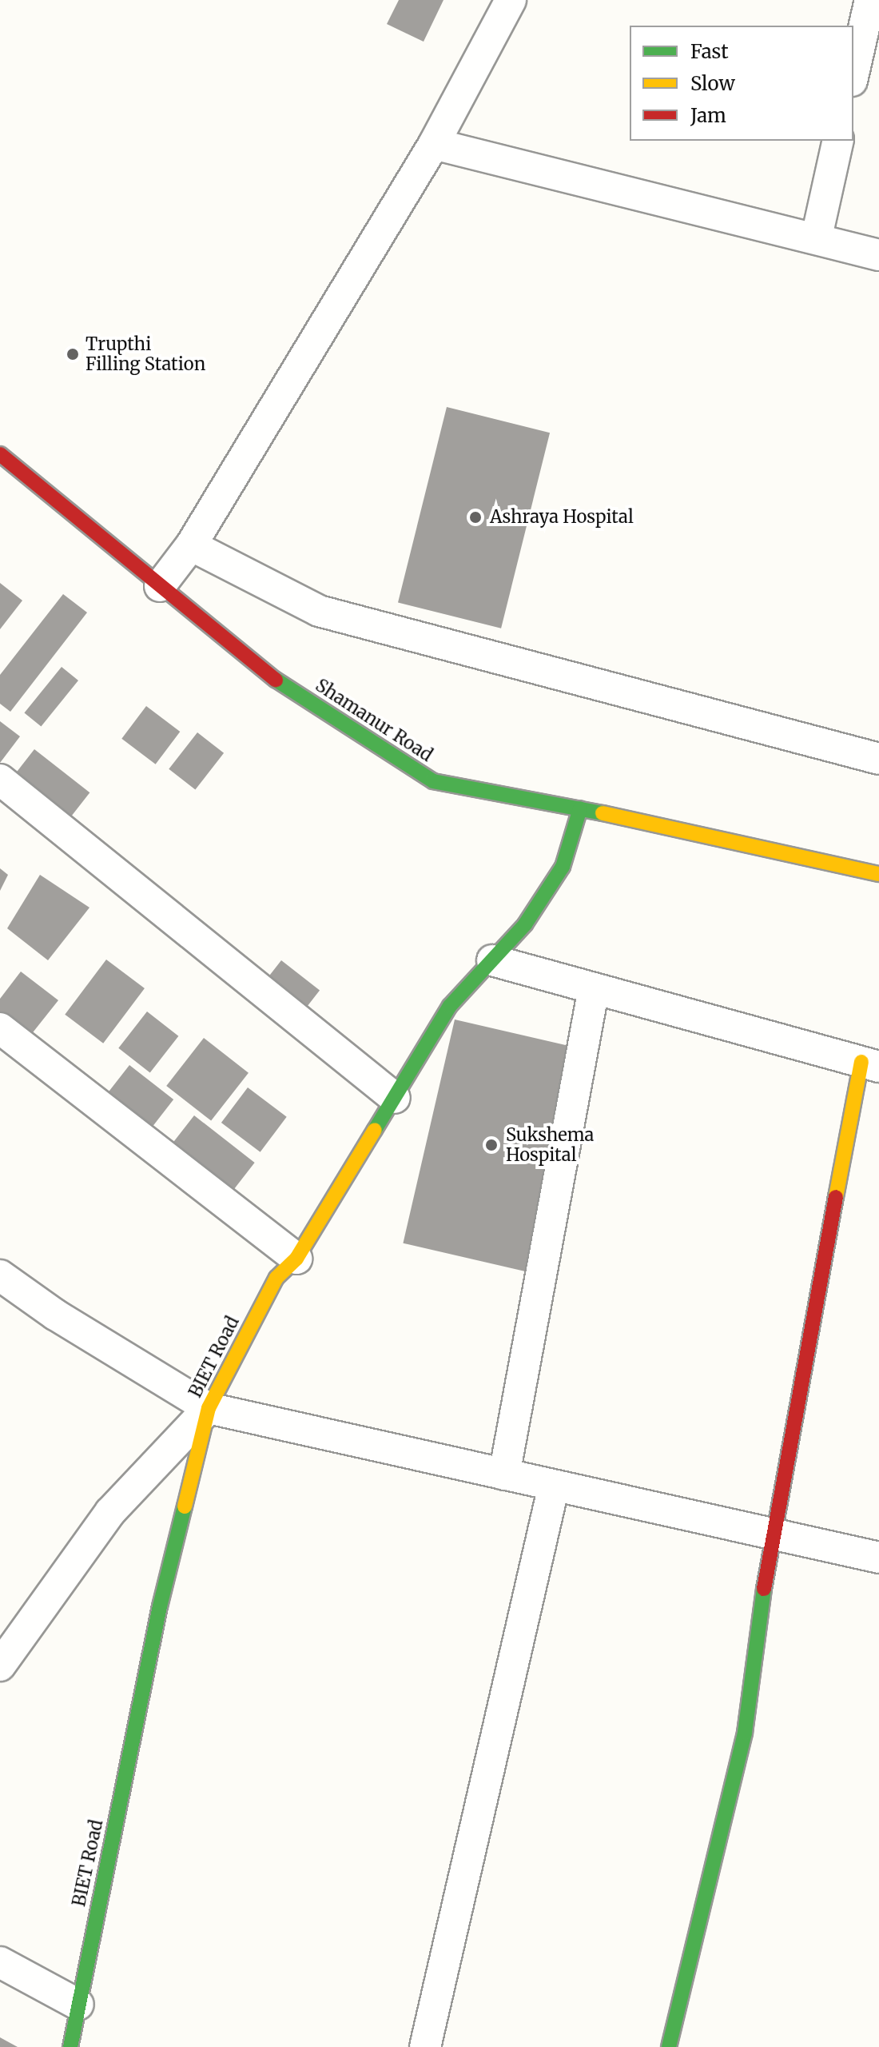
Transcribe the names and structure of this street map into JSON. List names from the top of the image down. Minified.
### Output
{"streets":{"street":["Shamanur Road","BIET Road"]},"crossings":[["Shamanur Road","BIET Road"]],"places":["Trupthi Filling Station","Ashraya Hospital","Sukshema Hospital"],"legend":["Fast","Slow","Jam"]}
